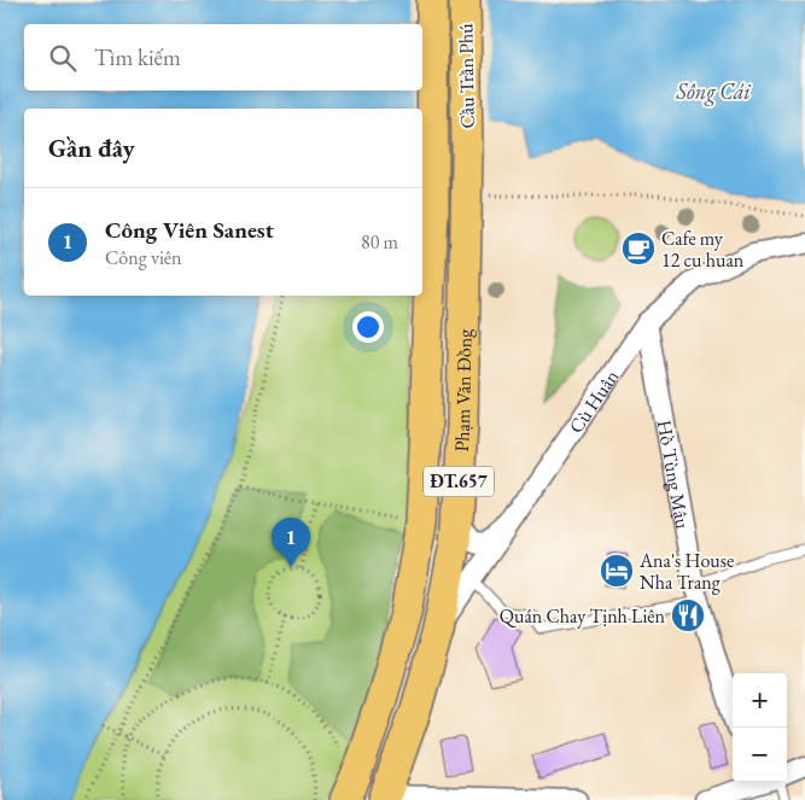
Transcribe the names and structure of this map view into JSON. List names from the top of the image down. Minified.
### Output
{"streets":{"main road":["Cầu Trần Phú","Phạm Văn Đồng","ĐT.657"],"street":["Cù Huân","Hồ Tùng Mậu"]},"crossings":[["Cầu Trần Phú","Phạm Văn Đồng"],["Phạm Văn Đồng","Cù Huân"],["Cù Huân","Hồ Tùng Mậu"]],"water":["Sông Cái"],"places":{"cafe":["Cafe my 12 cu huan"],"hotel":["Ana's House Nha Trang"],"restaurant":["Quán Chay Tịnh Liên"]},"page":{"search":"Tìm kiếm","heading":"Gần đây","list":[{"mark":"1","name":"Công Viên Sanest","note":"Công viên","value":"80 m"}],"pins":"1","map_buttons":["+","−"]}}
